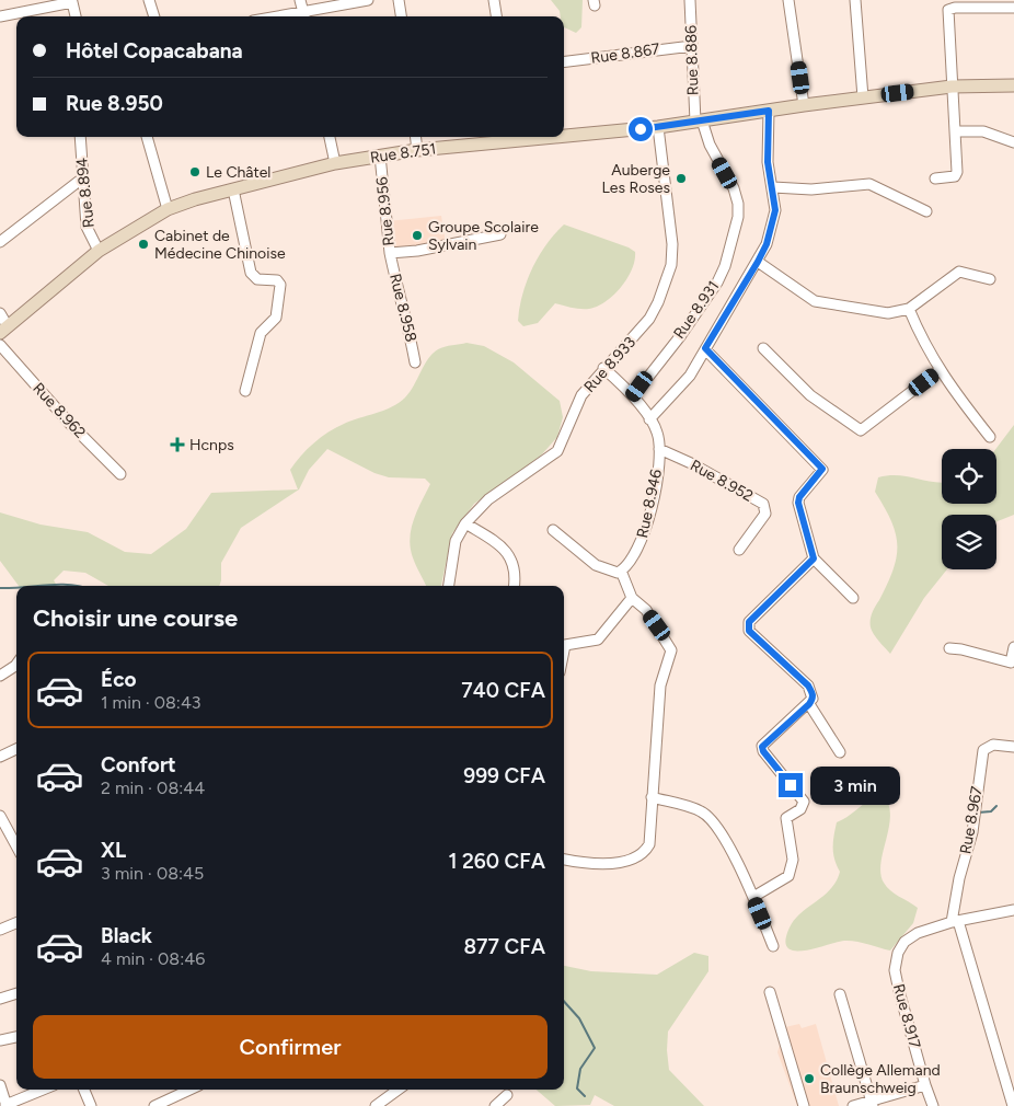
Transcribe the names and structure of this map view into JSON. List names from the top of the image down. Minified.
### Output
{"streets":{"main road":["Rue 8.751"],"street":["Rue 8.867","Rue 8.886","Rue 8.894","Rue 8.956","Rue 8.958","Rue 8.931","Rue 8.933","Rue 8.962","Rue 8.952","Rue 8.946","Rue 8.967","Rue 8.917"]},"crossings":[["Rue 8.867","Rue 8.886"],["Rue 8.886","Rue 8.751"],["Rue 8.886","Rue 8.931"],["Rue 8.751","Rue 8.894"],["Rue 8.751","Rue 8.956"],["Rue 8.751","Rue 8.931"],["Rue 8.751","Rue 8.933"],["Rue 8.956","Rue 8.958"],["Rue 8.931","Rue 8.946"],["Rue 8.933","Rue 8.946"],["Rue 8.952","Rue 8.946"],["Rue 8.967","Rue 8.917"]],"places":{"other":["Le Châtel","Auberge Les Roses","Groupe Scolaire Sylvain","Cabinet de Médecine Chinoise","Collège Allemand Braunschweig"],"health":["Hcnps"]},"page":{"banner":["Hôtel Copacabana","Rue 8.950"],"heading":"Choisir une course","list":[{"name":"Éco","note":"1 min · 08:43","value":"740 CFA"},{"name":"Confort","note":"2 min · 08:44","value":"999 CFA"},{"name":"XL","note":"3 min · 08:45","value":"1 260 CFA"},{"name":"Black","note":"4 min · 08:46","value":"877 CFA"}],"bubble":"3 min","buttons":"Confirmer"}}
